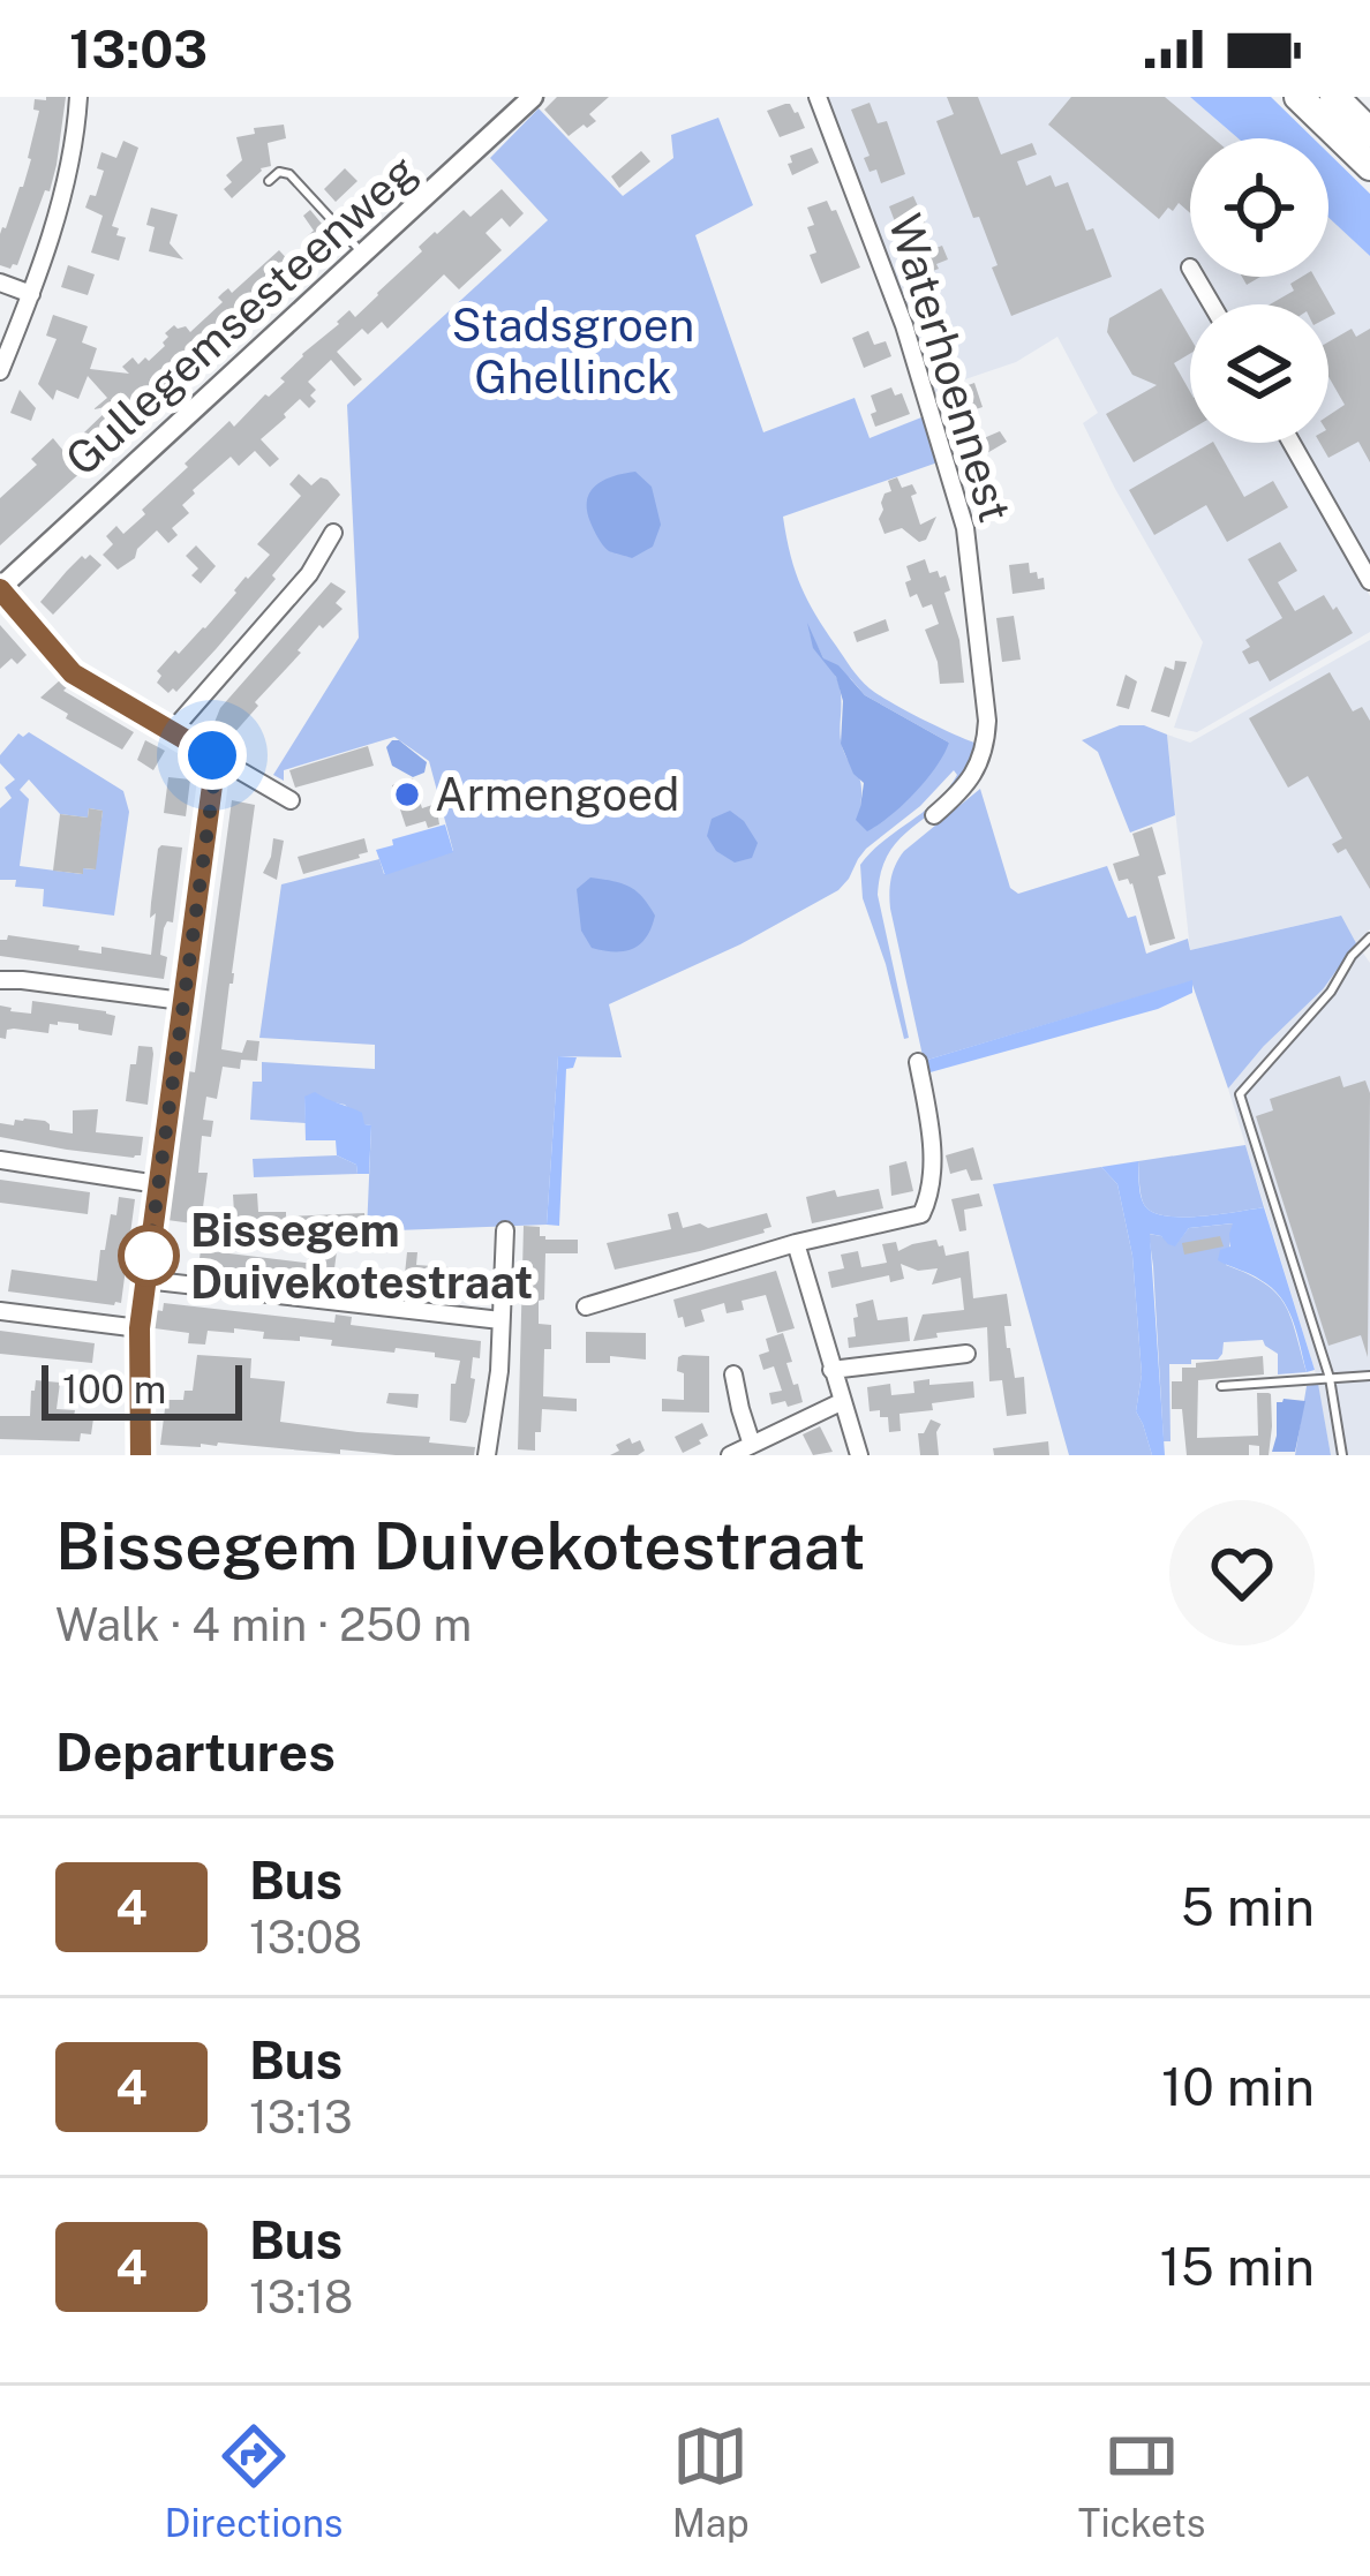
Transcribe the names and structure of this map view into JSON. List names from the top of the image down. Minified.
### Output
{"streets":{"street":["Gullegemsesteenweg","Waterhoennest"]},"parks":["Stadsgroen Ghellinck"],"places":["Armengoed","Bissegem Duivekotestraat"],"lines":["bus line 4"],"scale_bar":"100 m","page":{"status":"13:03","scale":"100 m","heading":[["Bissegem Duivekotestraat","Walk · 4 min · 250 m"],"Departures"],"list":[{"mark":"4","name":"Bus","note":"13:08","value":"5 min"},{"mark":"4","name":"Bus","note":"13:13","value":"10 min"},{"mark":"4","name":"Bus","note":"13:18","value":"15 min"}],"tabs":["Directions","Map","Tickets"]}}
